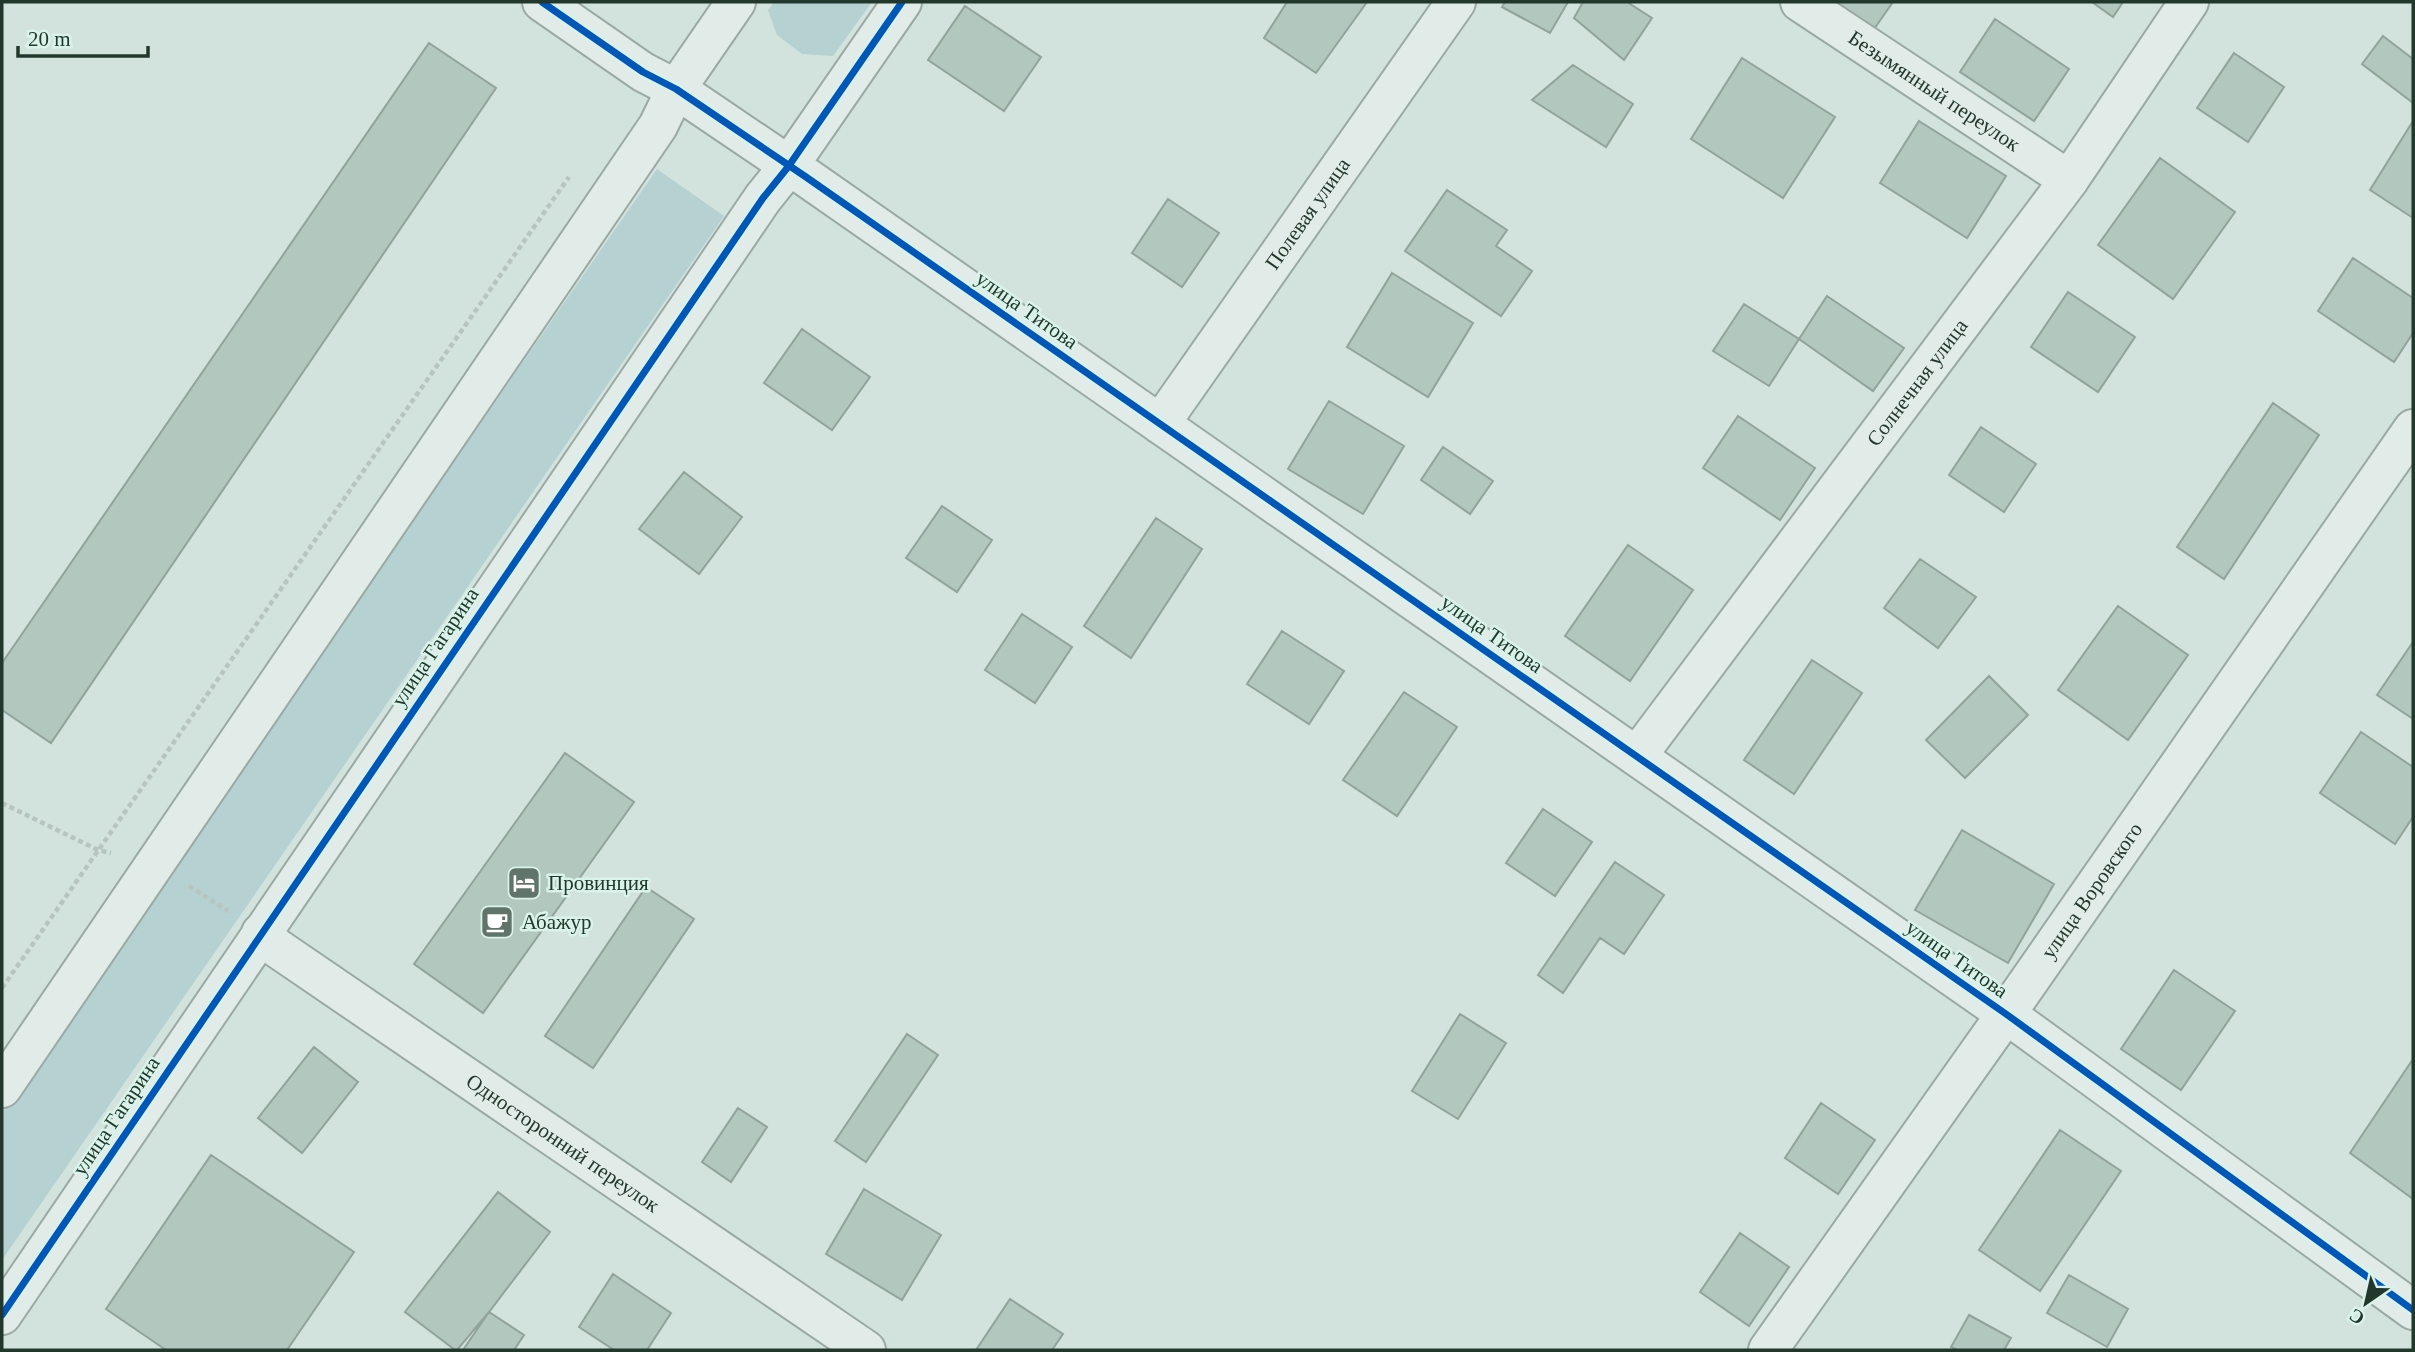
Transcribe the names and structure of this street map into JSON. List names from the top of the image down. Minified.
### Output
{"streets":{"street":["Безымянный переулок","Полевая улица","улица Титова","Солнечная улица","улица Гагарина","улица Воровского","Односторонний переулок"]},"crossings":[["Безымянный переулок","Солнечная улица"],["Полевая улица","улица Титова"],["улица Титова","Солнечная улица"],["улица Титова","улица Гагарина"],["улица Титова","улица Воровского"],["улица Гагарина","Односторонний переулок"]],"places":{"hotel":["Провинция"],"cafe":["Абажур"]},"scale_bar":"20 m","north":"bottom left"}
